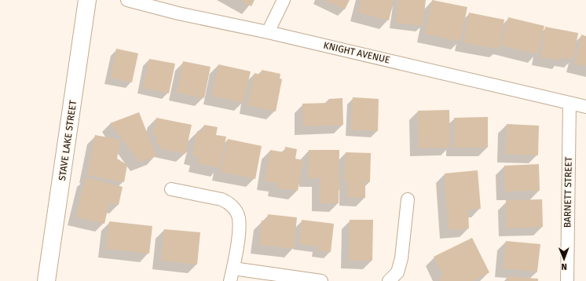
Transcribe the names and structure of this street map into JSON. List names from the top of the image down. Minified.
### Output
{"streets":{"main road":["STAVE LAKE STREET"],"street":["KNIGHT AVENUE","BARNETT STREET"]},"crossings":[["KNIGHT AVENUE","BARNETT STREET"]],"north":"bottom"}
